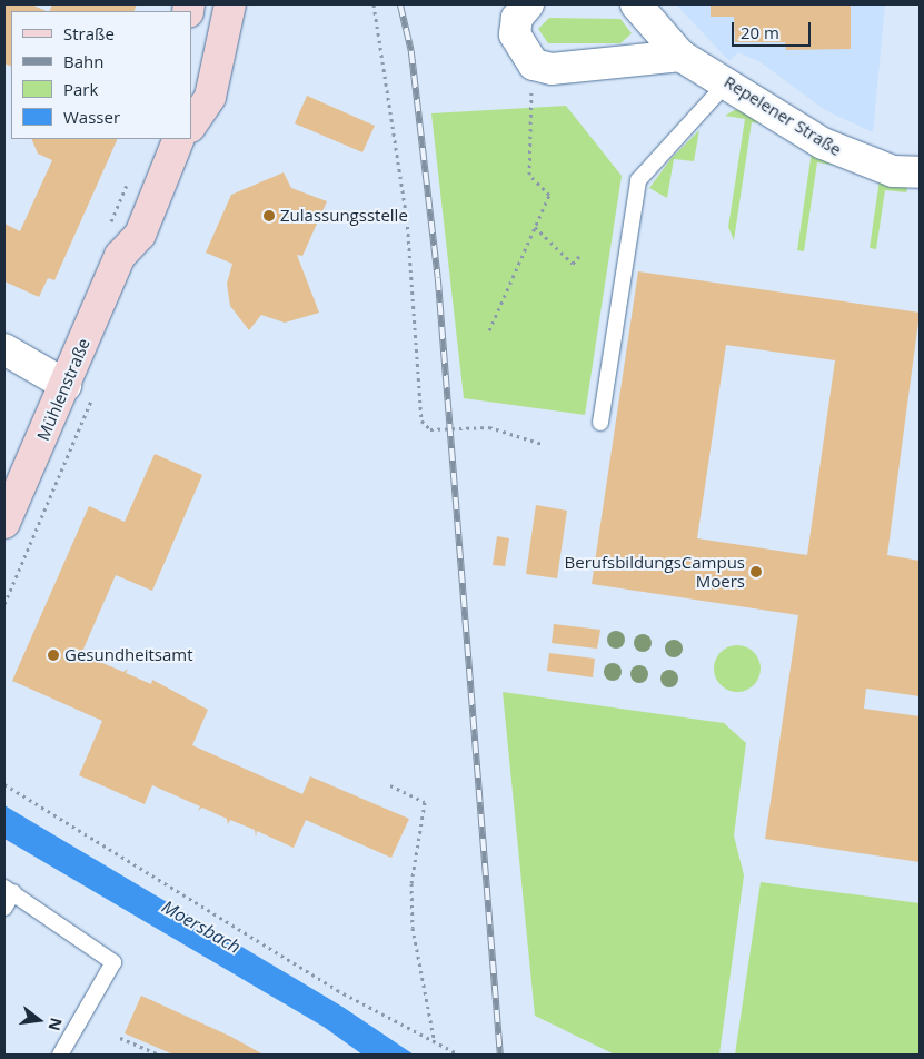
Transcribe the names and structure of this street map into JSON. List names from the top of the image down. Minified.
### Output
{"streets":{"main road":["Mühlenstraße"],"street":["Repelener Straße"]},"water":["Moersbach"],"places":["Zulassungsstelle","BerufsbildungsCampus Moers","Gesundheitsamt"],"legend":["Straße","Bahn","Park","Wasser"],"scale_bar":"20 m","north":"right"}
